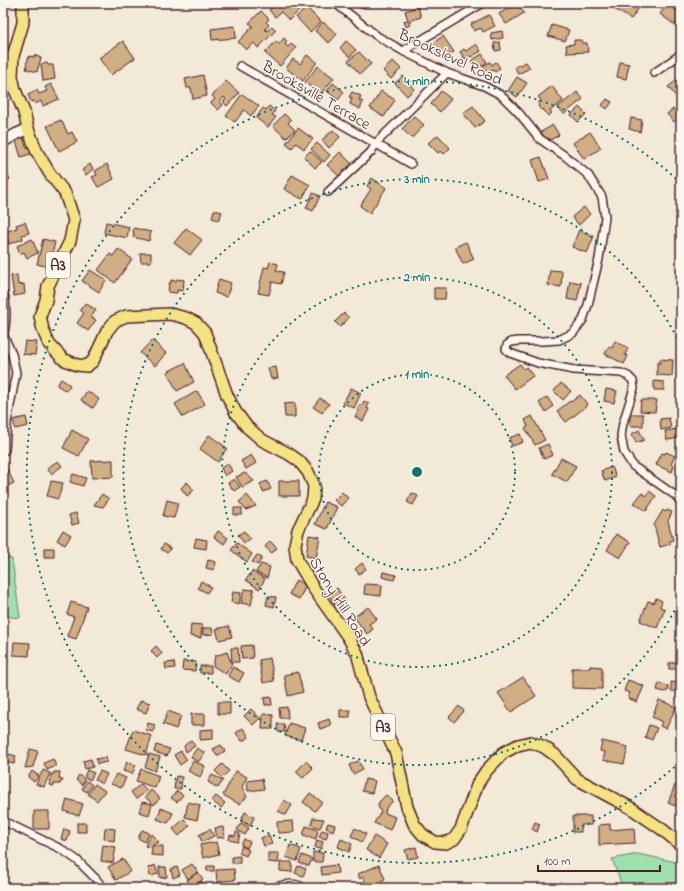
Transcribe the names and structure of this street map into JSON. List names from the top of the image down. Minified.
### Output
{"streets":{"main road":["A3","Stony Hill Road"],"street":["Brookslevel Road","Brooksville Terrace"]},"crossings":[["Brookslevel Road","Brooksville Terrace"],["A3","Stony Hill Road"]],"scale_bar":"100 m","rings":["4 min","3 min","2 min","1 min"]}
